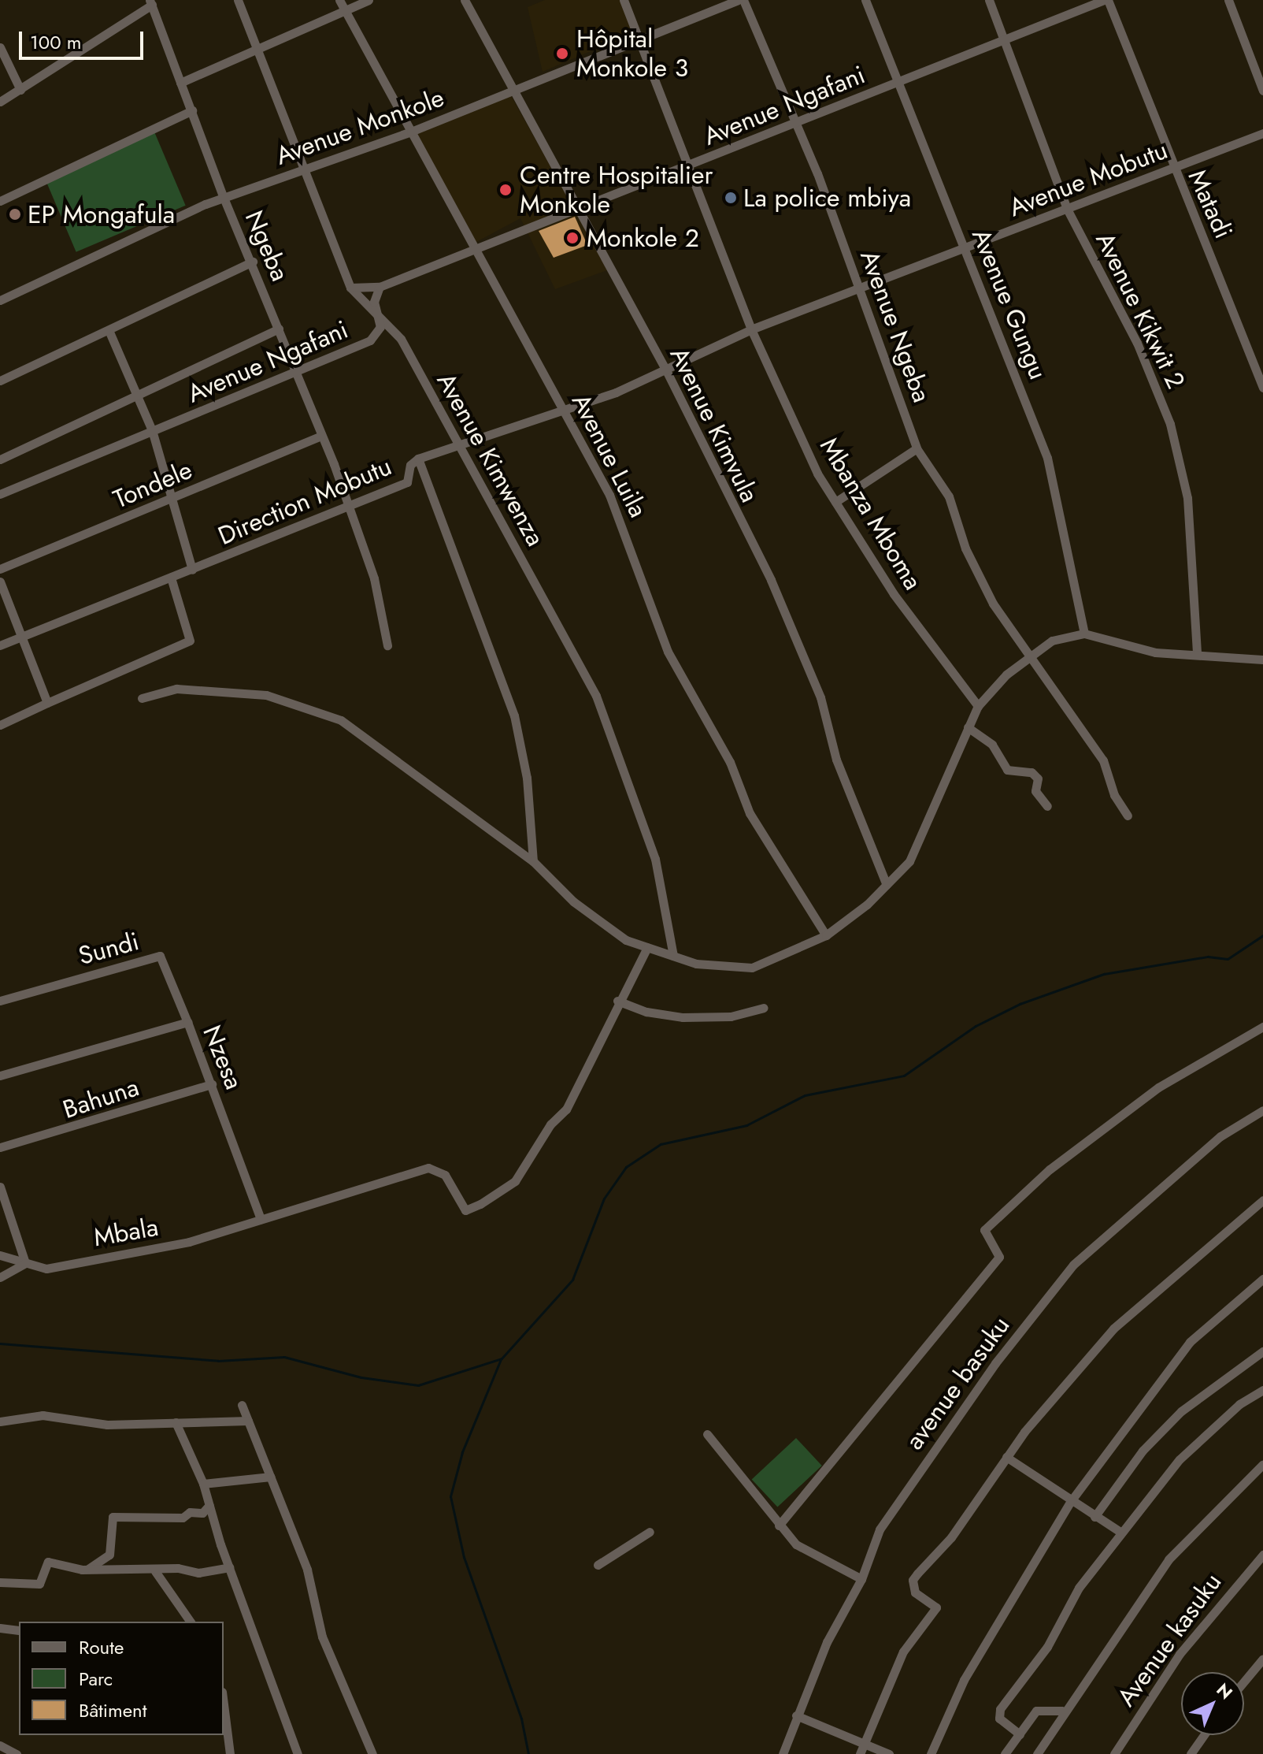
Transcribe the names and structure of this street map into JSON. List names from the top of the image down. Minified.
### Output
{"streets":{"street":["Avenue Ngafani","Avenue Monkole","Avenue Mobutu","Matadi","Ngeba","Avenue Gungu","Avenue Kikwit 2","Avenue Ngeba","Avenue Kimvula","Avenue Luila","Avenue Kimwenza","Tondele","Direction Mobutu","Mbanza Mboma","Sundi","Nzesa","Bahuna","Mbala","avenue basuku","Avenue kasuku"]},"crossings":[["Avenue Ngafani","Matadi"],["Avenue Ngafani","Ngeba"],["Avenue Ngafani","Avenue Gungu"],["Avenue Ngafani","Avenue Kikwit 2"],["Avenue Ngafani","Avenue Ngeba"],["Avenue Ngafani","Avenue Kimvula"],["Avenue Ngafani","Avenue Luila"],["Avenue Ngafani","Avenue Kimwenza"],["Avenue Ngafani","Mbanza Mboma"],["Avenue Monkole","Ngeba"],["Avenue Monkole","Avenue Kimvula"],["Avenue Monkole","Avenue Luila"],["Avenue Monkole","Avenue Kimwenza"],["Avenue Monkole","Mbanza Mboma"],["Avenue Mobutu","Matadi"],["Avenue Mobutu","Avenue Gungu"],["Avenue Mobutu","Avenue Kikwit 2"],["Avenue Mobutu","Avenue Ngeba"],["Avenue Mobutu","Direction Mobutu"],["Avenue Mobutu","Mbanza Mboma"],["Ngeba","Tondele"],["Ngeba","Direction Mobutu"],["Avenue Kimvula","Direction Mobutu"],["Avenue Luila","Direction Mobutu"],["Avenue Kimwenza","Direction Mobutu"],["Direction Mobutu","Mbanza Mboma"],["Sundi","Nzesa"],["Nzesa","Bahuna"],["Nzesa","Mbala"]],"places":["Hôpital Monkole 3","Centre Hospitalier Monkole","La police mbiya","EP Mongafula","Monkole 2"],"legend":["Route","Parc","Bâtiment"],"scale_bar":"100 m","north":"top right"}
